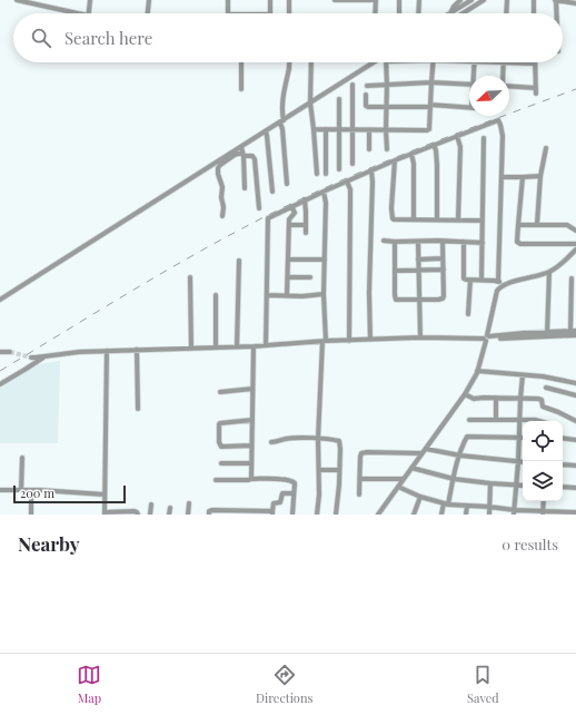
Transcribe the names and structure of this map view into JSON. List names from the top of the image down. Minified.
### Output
{"scale_bar":"200 m","north":"bottom left","page":{"search":"Search here","scale":"200 m","heading":["Nearby","0 results"],"nav":["Map","Directions","Saved"]}}
